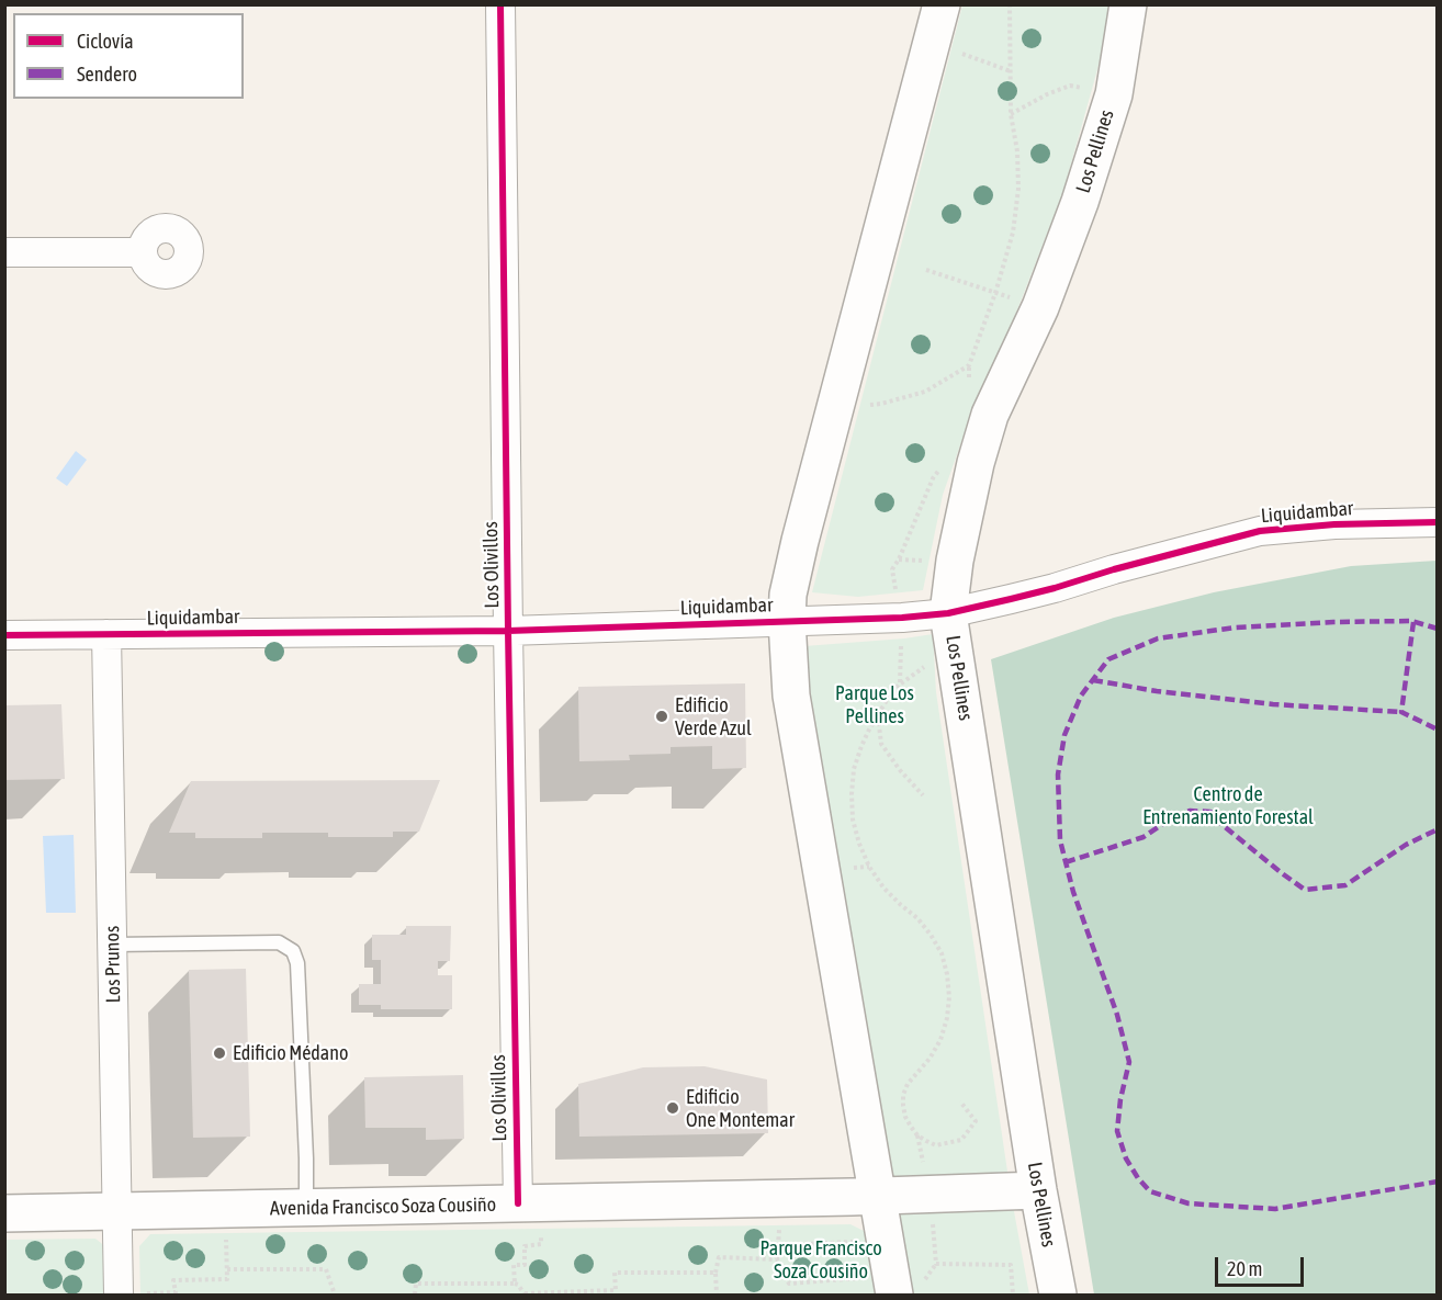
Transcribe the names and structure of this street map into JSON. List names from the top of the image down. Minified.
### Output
{"streets":{"main road":["Los Pellines","Avenida Francisco Soza Cousiño"],"street":["Liquidambar","Los Olivillos","Los Prunos"]},"crossings":[["Los Pellines","Liquidambar"],["Los Pellines","Avenida Francisco Soza Cousiño"],["Liquidambar","Los Olivillos"],["Liquidambar","Los Prunos"],["Los Olivillos","Avenida Francisco Soza Cousiño"],["Los Prunos","Avenida Francisco Soza Cousiño"]],"parks":["Parque Los Pellines","Centro de Entrenamiento Forestal","Parque Francisco Soza Cousiño"],"places":["Edificio Verde Azul","Edificio Médano","Edificio One Montemar"],"legend":["Ciclovía","Sendero"],"scale_bar":"20 m"}
